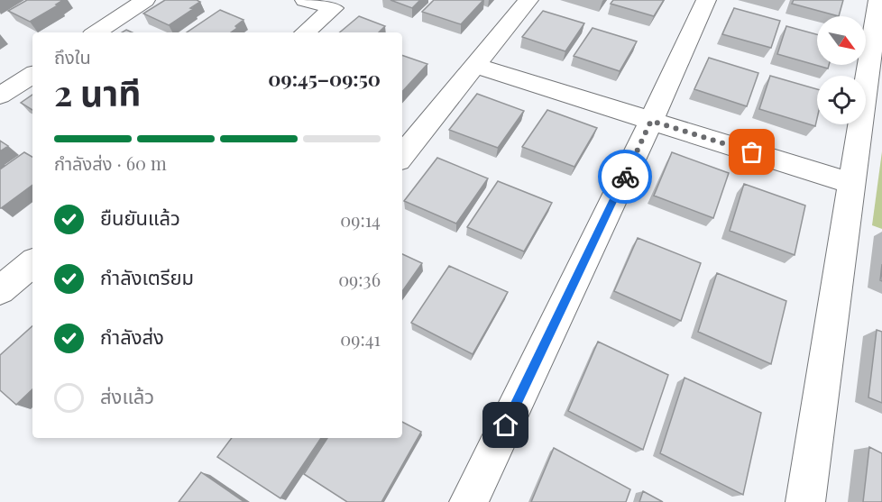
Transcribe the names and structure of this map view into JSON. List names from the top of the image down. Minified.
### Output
{"north":"bottom right","page":{"heading":["2 นาที","ถึงใน","09:45–09:50"],"bar":"กำลังส่ง · 60 m","list":[["ยืนยันแล้ว","09:14"],["กำลังเตรียม","09:36"],["กำลังส่ง","09:41"],"ส่งแล้ว"]}}
